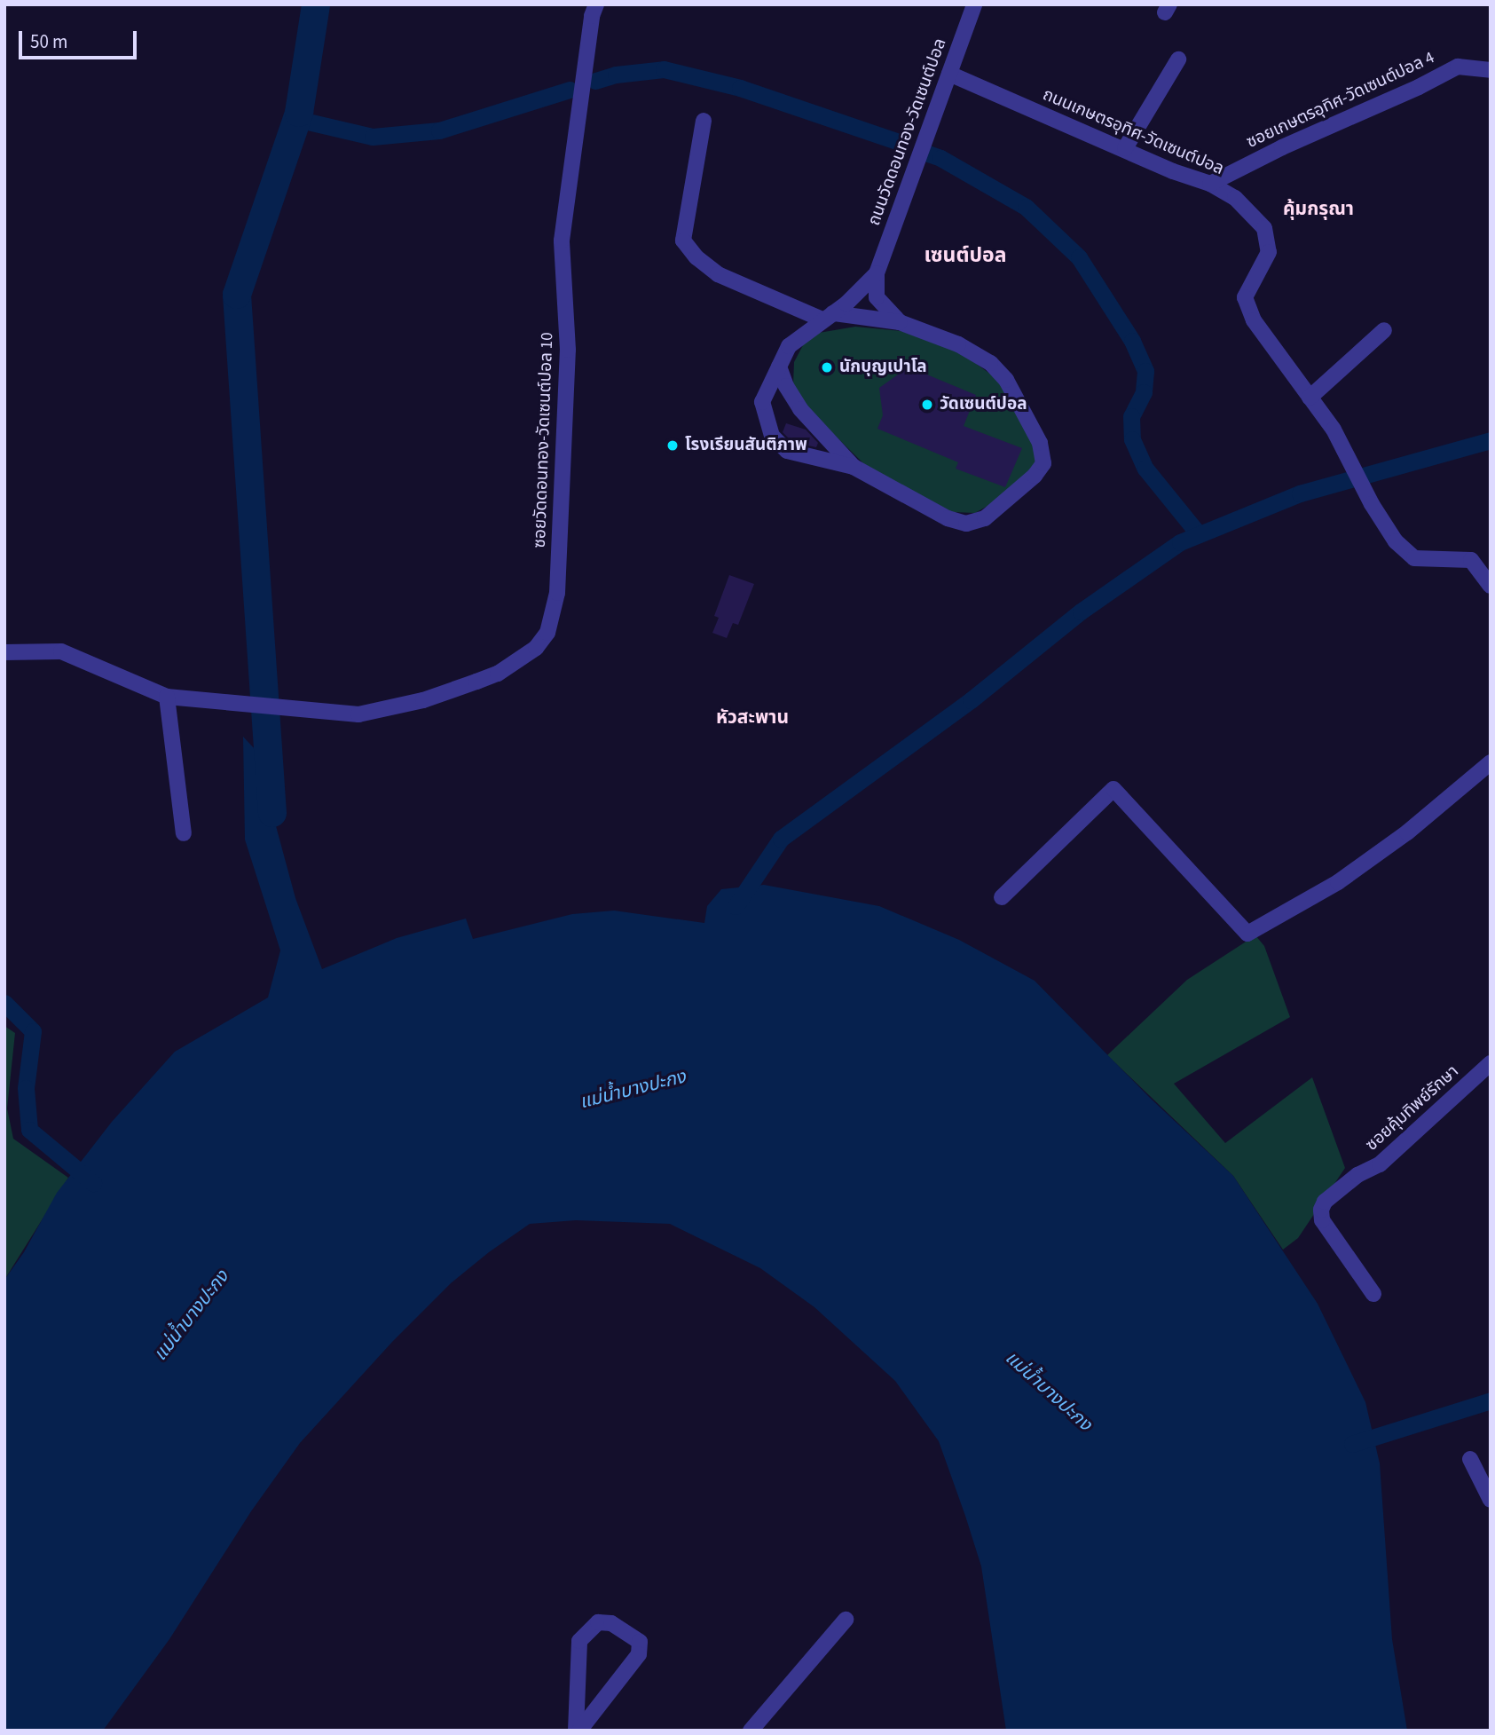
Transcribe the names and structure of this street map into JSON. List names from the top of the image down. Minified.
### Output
{"streets":{"street":["ซอยเกษตรอุทิศ-วัดเซนต์ปอล 4","ถนนวัดดอนทอง-วัดเซนต์ปอล","ถนนเกษตรอุทิศ-วัดเซนต์ปอล","ซอยวัดดอนทอง-วัดเซนต์ปอล 10","ซอยคุ้มทิพย์รักษา"]},"crossings":[["ซอยเกษตรอุทิศ-วัดเซนต์ปอล 4","ถนนเกษตรอุทิศ-วัดเซนต์ปอล"],["ถนนวัดดอนทอง-วัดเซนต์ปอล","ถนนเกษตรอุทิศ-วัดเซนต์ปอล"]],"districts":["คุ้มกรุณา","เซนต์ปอล","หัวสะพาน"],"water":["แม่น้ำบางปะกง"],"places":["นักบุญเปาโล","วัดเซนต์ปอล","โรงเรียนสันติภาพ"],"scale_bar":"50 m"}
